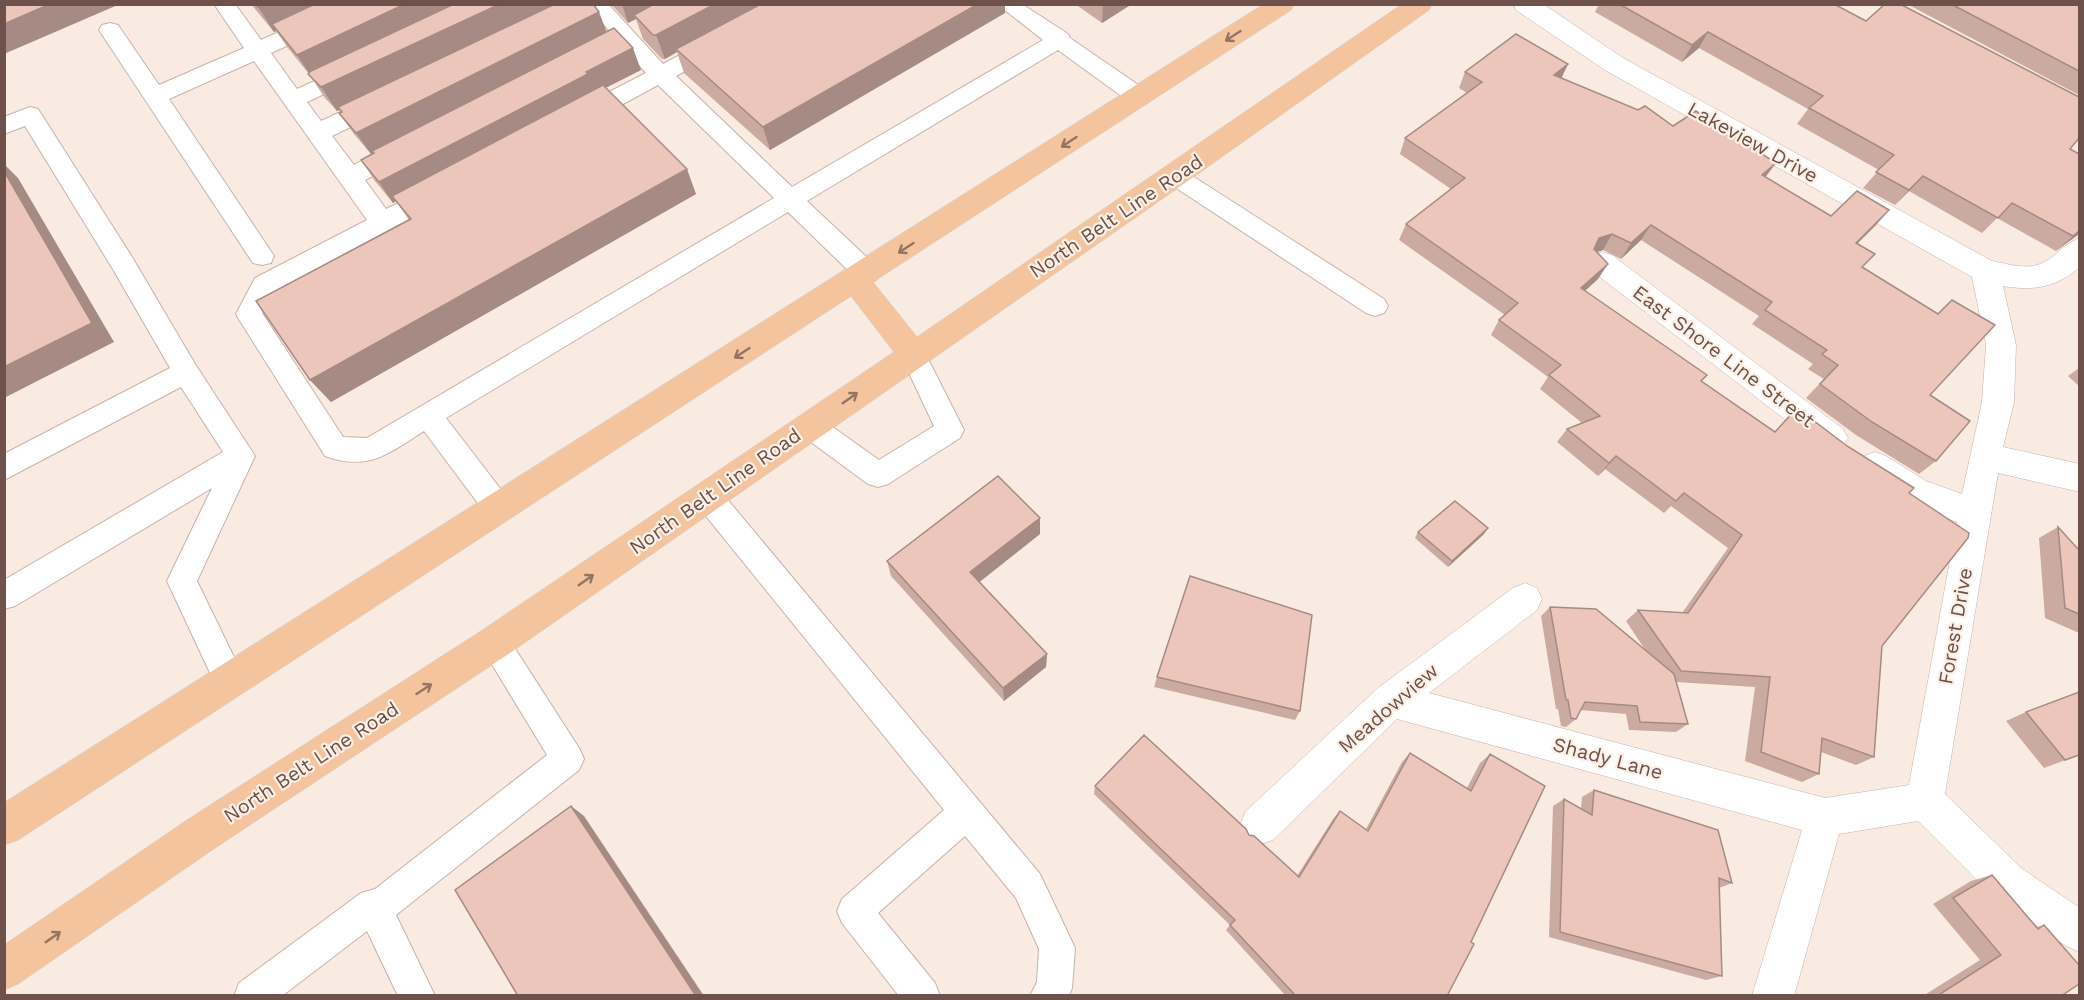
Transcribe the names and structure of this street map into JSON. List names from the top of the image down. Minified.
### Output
{"streets":{"main road":["North Belt Line Road"],"street":["Lakeview Drive","East Shore Line Street","Forest Drive","Meadowview","Shady Lane"]},"crossings":[["Lakeview Drive","Forest Drive"],["East Shore Line Street","Forest Drive"],["Meadowview","Shady Lane"]]}
